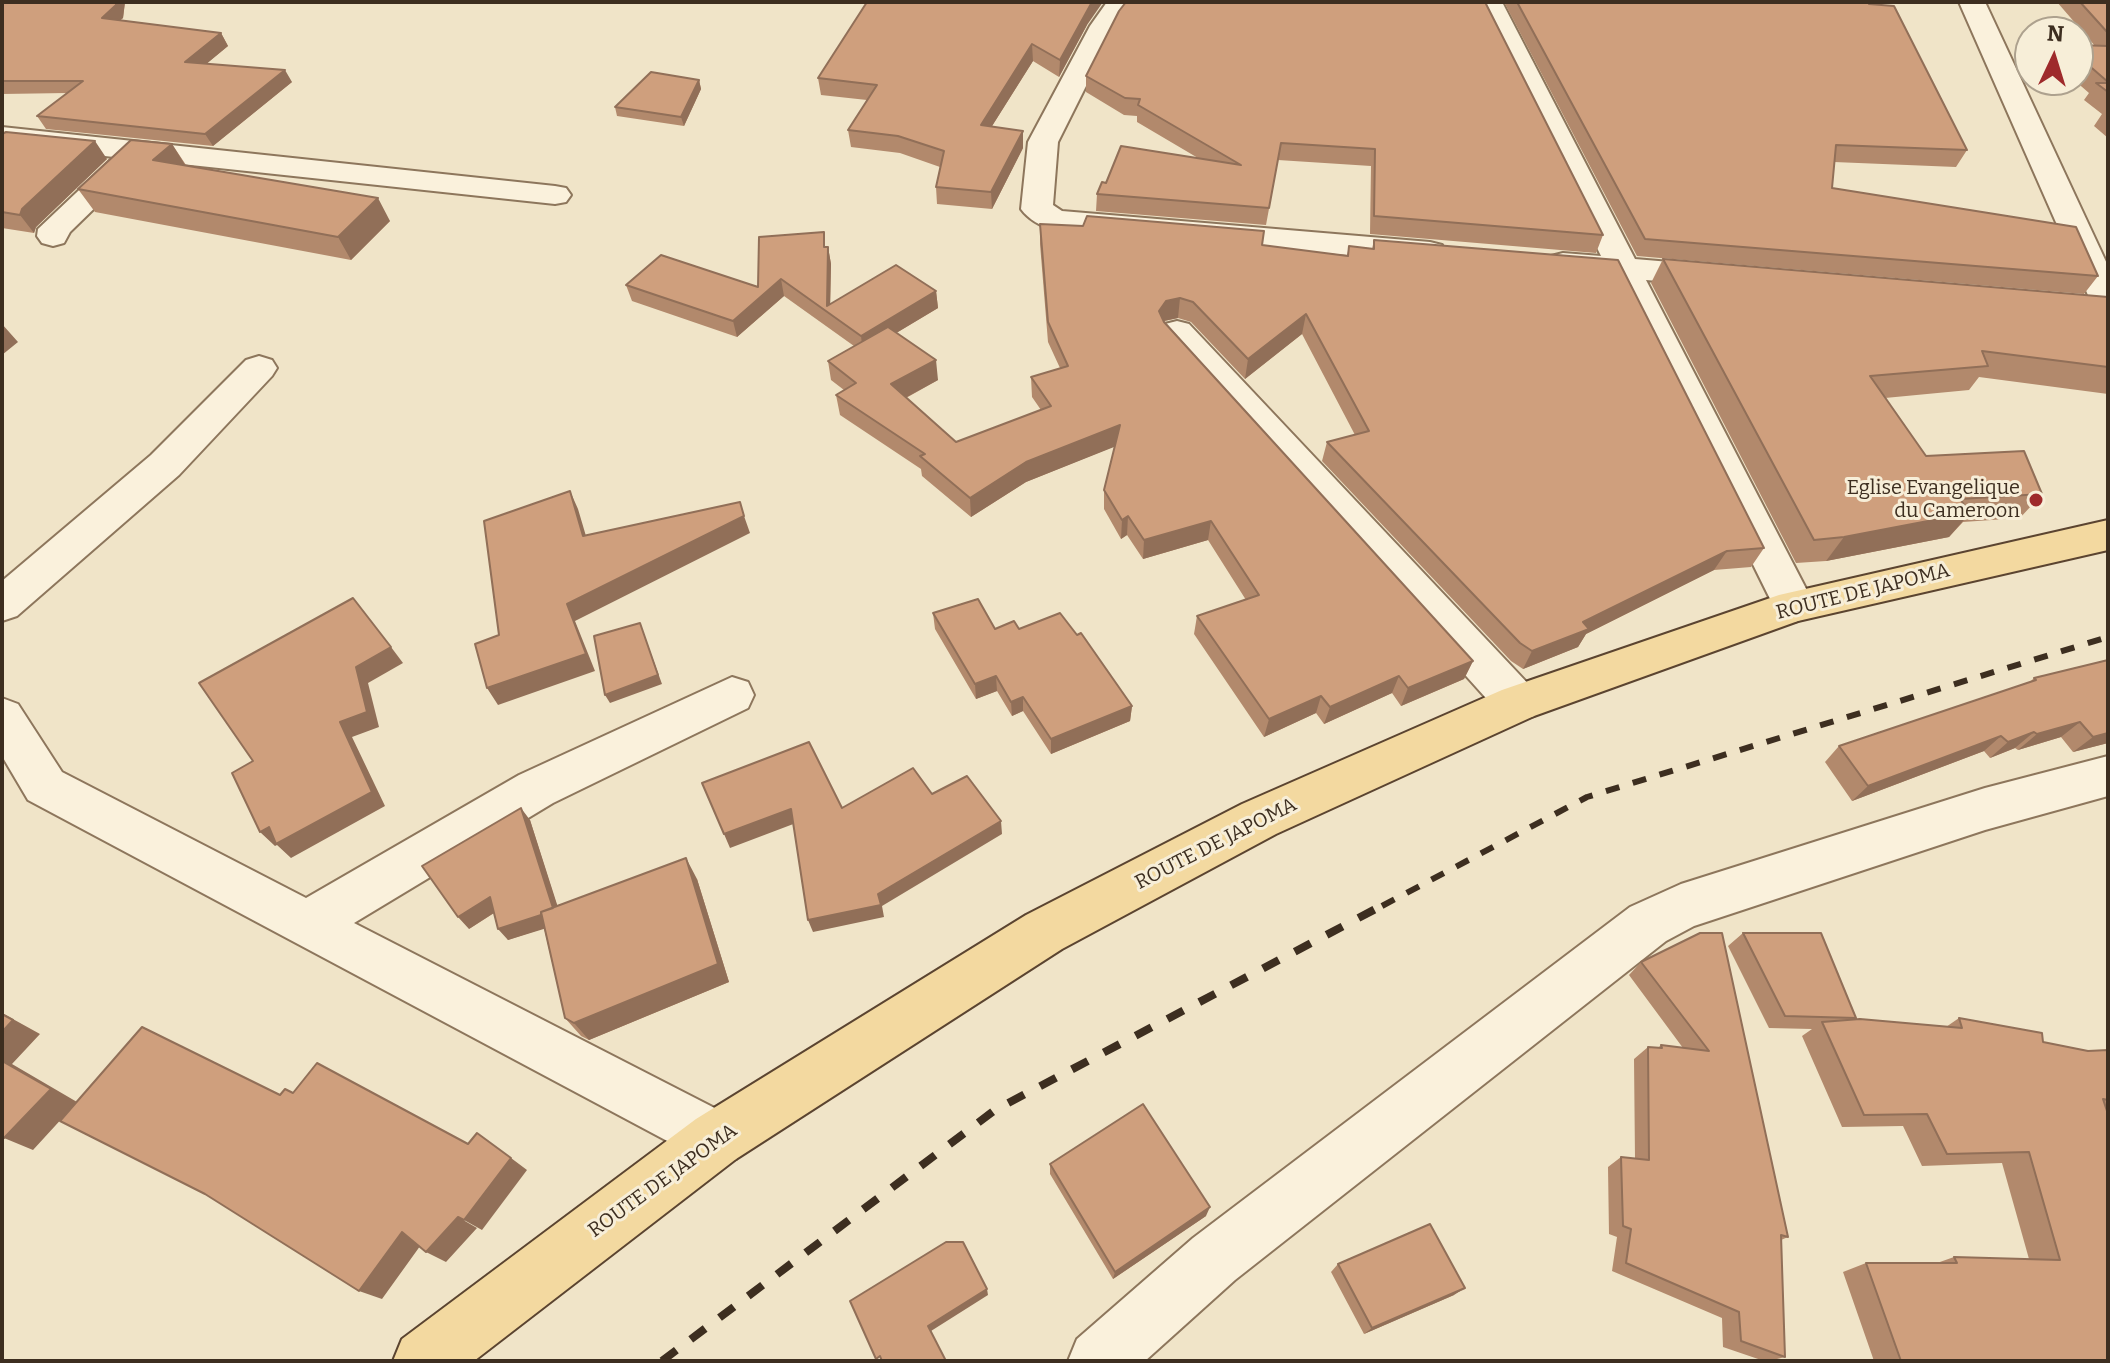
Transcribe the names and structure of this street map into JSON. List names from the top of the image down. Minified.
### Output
{"streets":{"main road":["ROUTE DE JAPOMA"]},"places":["Eglise Evangelique du Cameroon"],"north":"top"}
